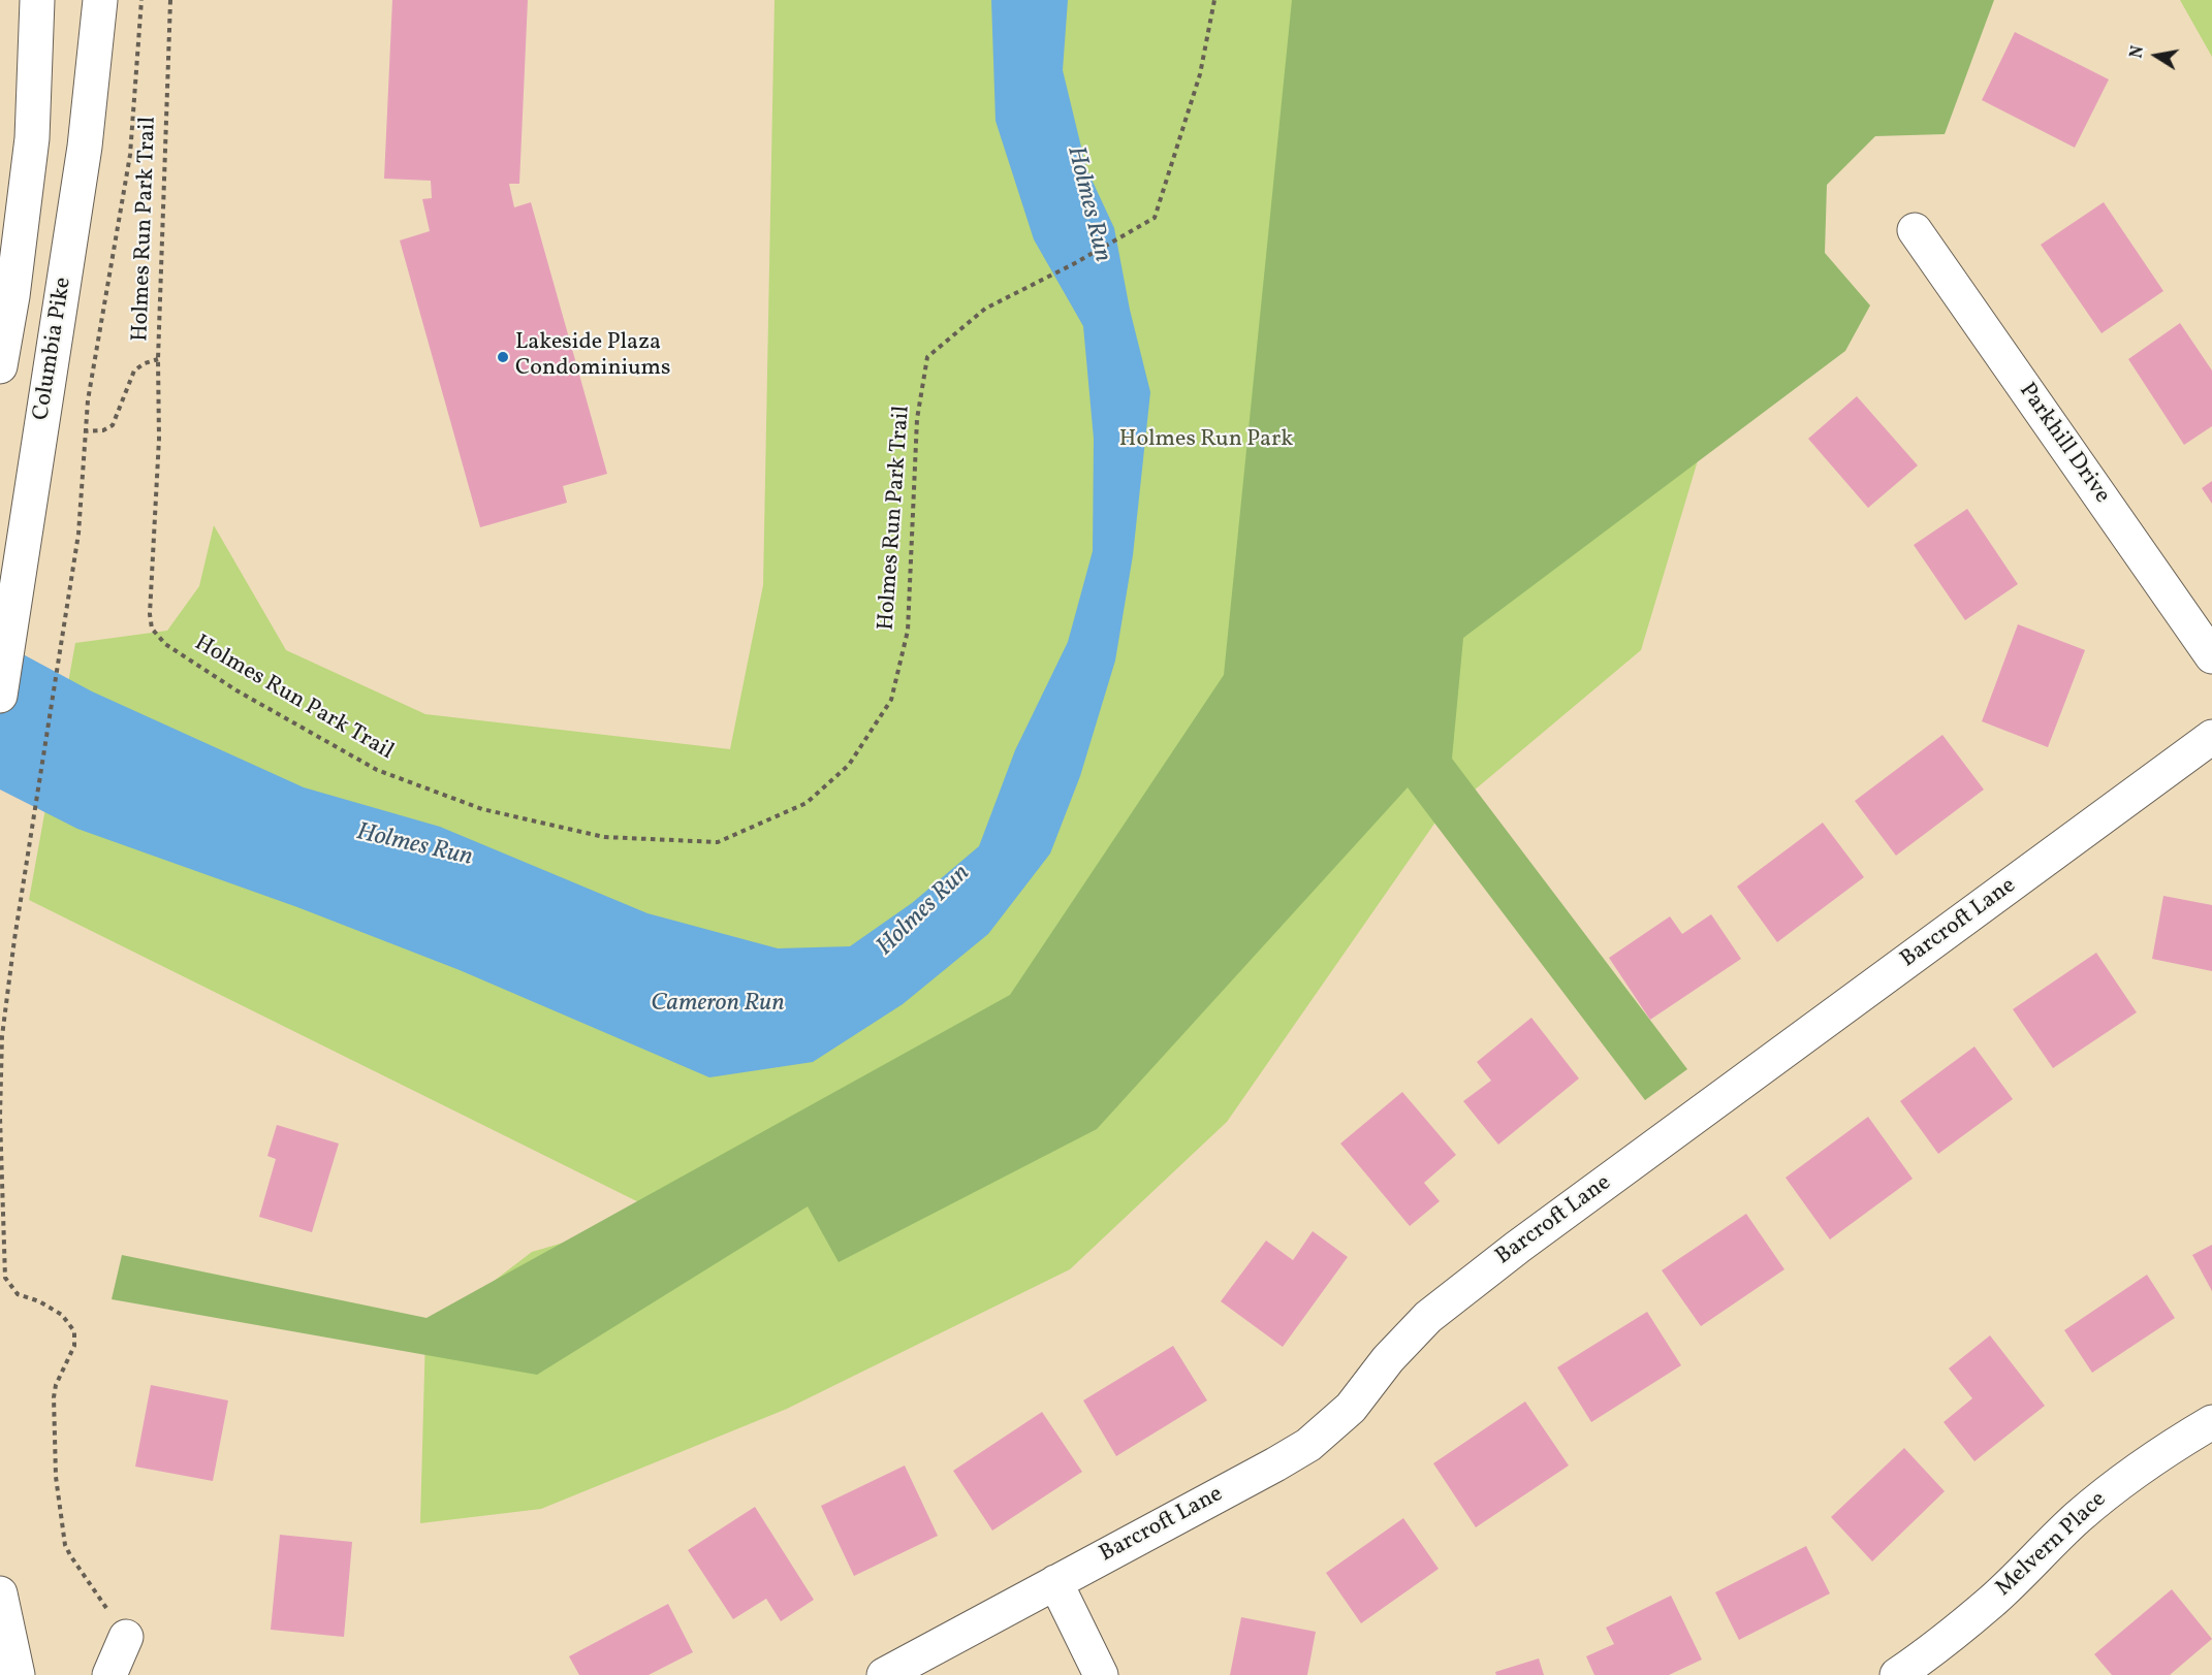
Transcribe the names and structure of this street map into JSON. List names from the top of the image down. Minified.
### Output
{"streets":{"street":["Columbia Pike","Parkhill Drive","Barcroft Lane","Melvern Place"],"path":["Holmes Run Park Trail"]},"water":["Holmes Run","Cameron Run"],"parks":["Holmes Run Park"],"places":["Lakeside Plaza Condominiums"],"north":"left"}
